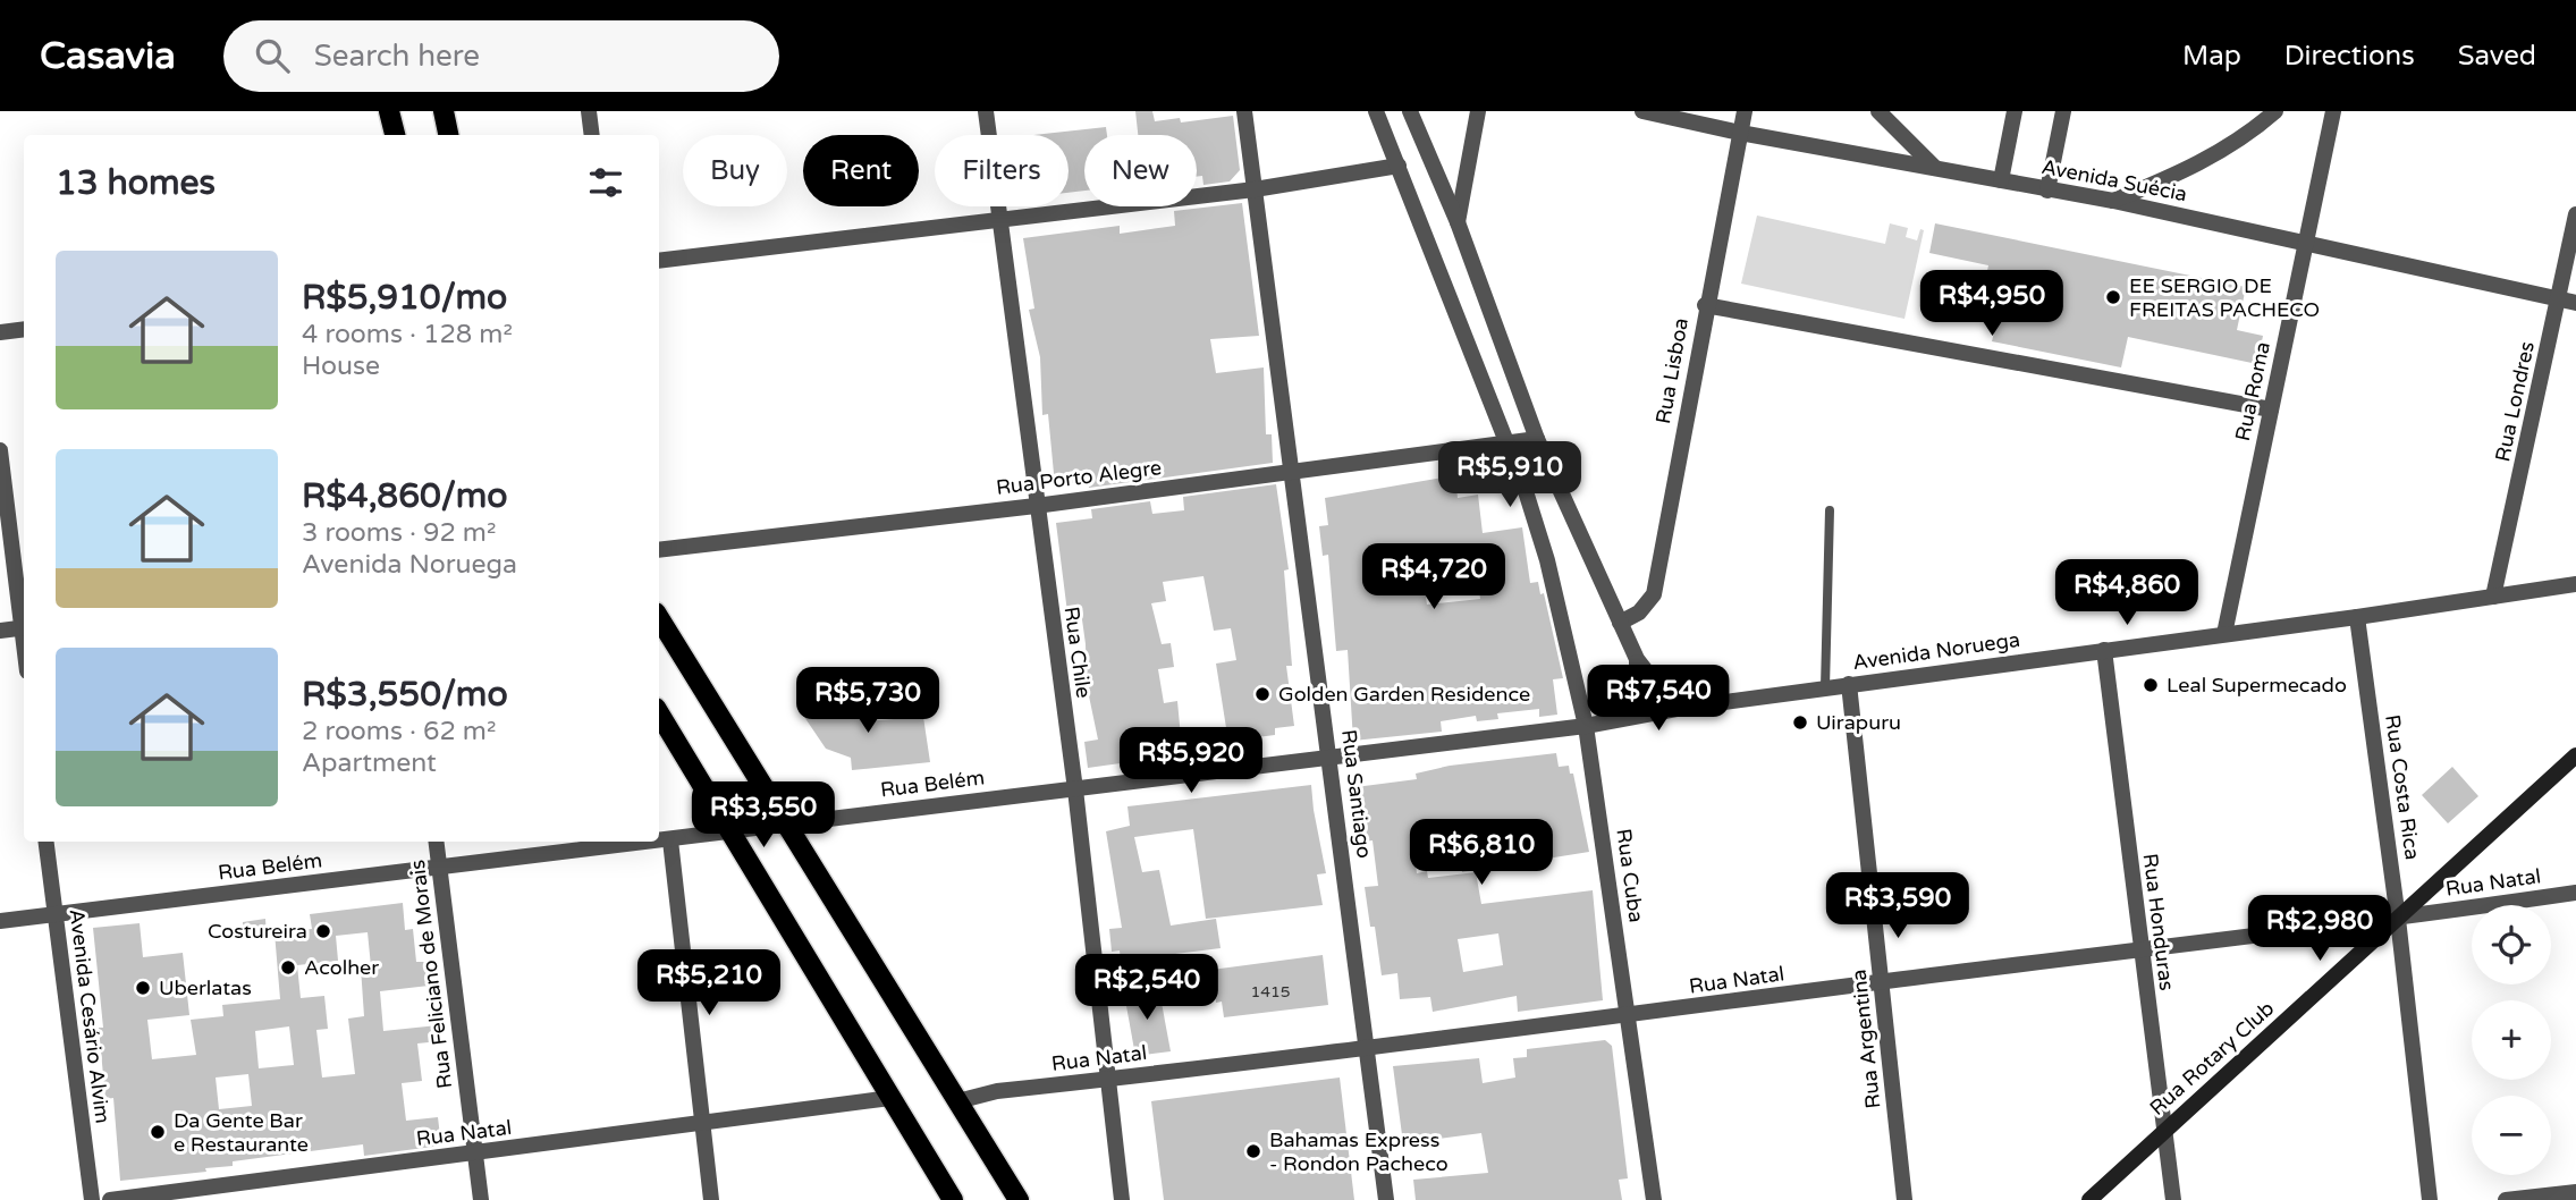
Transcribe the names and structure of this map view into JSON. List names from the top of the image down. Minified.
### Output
{"streets":{"main road":["Rua Rotary Club"],"street":["Avenida Suécia","Rua Lisboa","Rua Roma","Rua Londres","Rua Porto Alegre","Avenida Noruega","Rua Chile","Rua Belém","Rua Costa Rica","Rua Santiago","Rua Cuba","Rua Natal","Rua Honduras","Rua Feliciano de Morais","Avenida Cesário Alvim","Rua Argentina"]},"crossings":[["Avenida Suécia","Rua Lisboa"],["Avenida Suécia","Rua Roma"],["Avenida Suécia","Rua Londres"],["Rua Roma","Avenida Noruega"],["Rua Londres","Avenida Noruega"],["Rua Porto Alegre","Rua Chile"],["Rua Porto Alegre","Rua Santiago"],["Rua Porto Alegre","Rua Cuba"],["Avenida Noruega","Rua Belém"],["Avenida Noruega","Rua Costa Rica"],["Avenida Noruega","Rua Cuba"],["Avenida Noruega","Rua Honduras"],["Avenida Noruega","Rua Argentina"],["Rua Chile","Rua Belém"],["Rua Chile","Rua Natal"],["Rua Belém","Rua Santiago"],["Rua Belém","Rua Cuba"],["Rua Belém","Rua Feliciano de Morais"],["Rua Belém","Avenida Cesário Alvim"],["Rua Costa Rica","Rua Natal"],["Rua Costa Rica","Rua Rotary Club"],["Rua Santiago","Rua Natal"],["Rua Cuba","Rua Natal"],["Rua Natal","Rua Honduras"],["Rua Natal","Rua Feliciano de Morais"],["Rua Natal","Rua Argentina"],["Rua Natal","Rua Rotary Club"],["Rua Honduras","Rua Rotary Club"]],"places":["EE SERGIO DE FREITAS PACHECO","Leal Supermecado","Golden Garden Residence","Uirapuru","Costureira","Acolher","Uberlatas","Da Gente Bar e Restaurante","Bahamas Express - Rondon Pacheco"],"house_numbers":["1415"],"page":{"header":"Casavia","search":"Search here","nav":["Map","Directions","Saved"],"chip":["Buy","Rent","Filters","New"],"heading":"13 homes","list":[{"name":"R$5,910/mo","note":"4 rooms · 128 m² · House"},{"name":"R$4,860/mo","note":"3 rooms · 92 m² · Avenida Noruega"},{"name":"R$3,550/mo","note":"2 rooms · 62 m² · Apartment"}],"price":["R$4,950","R$5,910","R$4,720","R$4,860","R$7,540","R$5,730","R$5,920","R$3,550","R$6,810","R$3,590","R$2,980","R$5,210","R$2,540"],"map_buttons":["+","−"]}}
